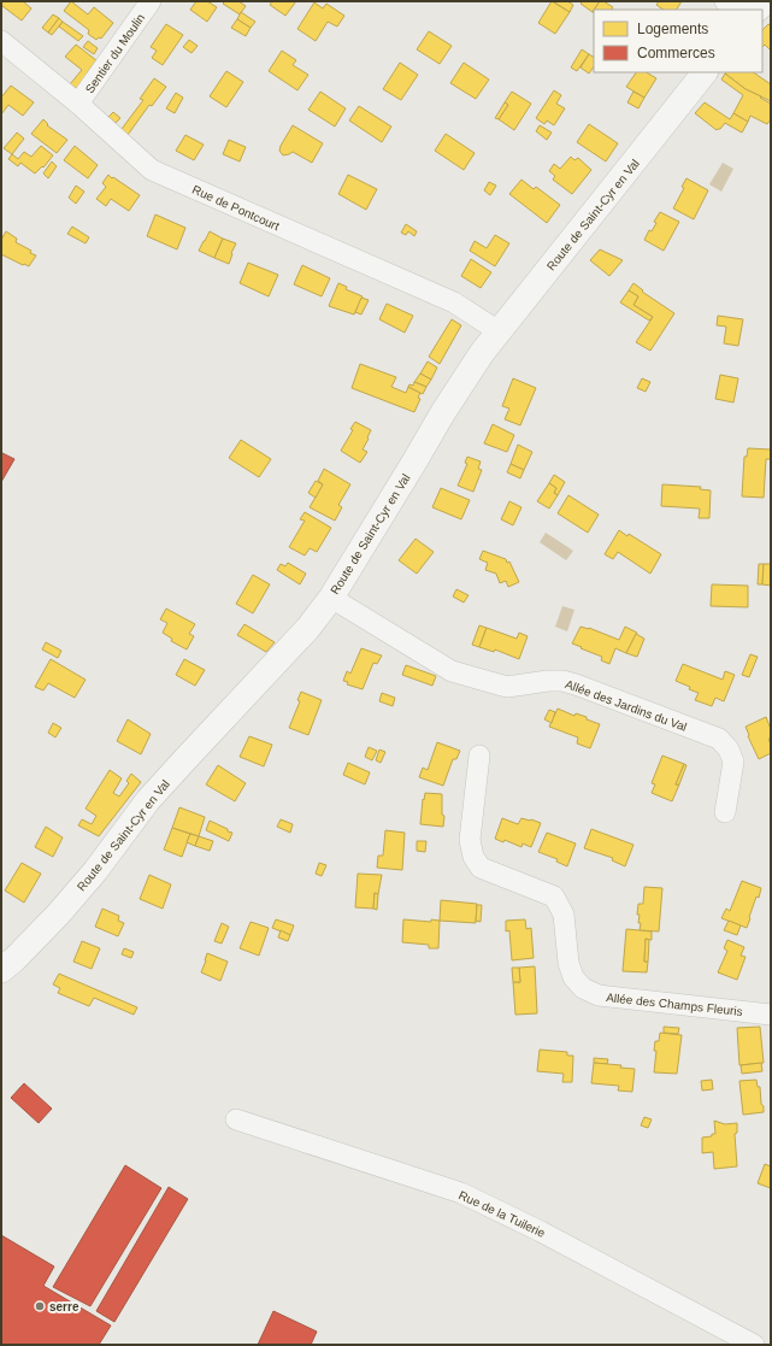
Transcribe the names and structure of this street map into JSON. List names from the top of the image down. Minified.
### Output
{"streets":{"street":["Sentier du Moulin","Rue de Pontcourt","Route de Saint-Cyr en Val","Allée des Jardins du Val","Allée des Champs Fleuris","Rue de la Tuilerie"]},"crossings":[["Sentier du Moulin","Rue de Pontcourt"],["Rue de Pontcourt","Route de Saint-Cyr en Val"],["Route de Saint-Cyr en Val","Allée des Jardins du Val"]],"places":["serre"],"legend":["Logements","Commerces"]}
